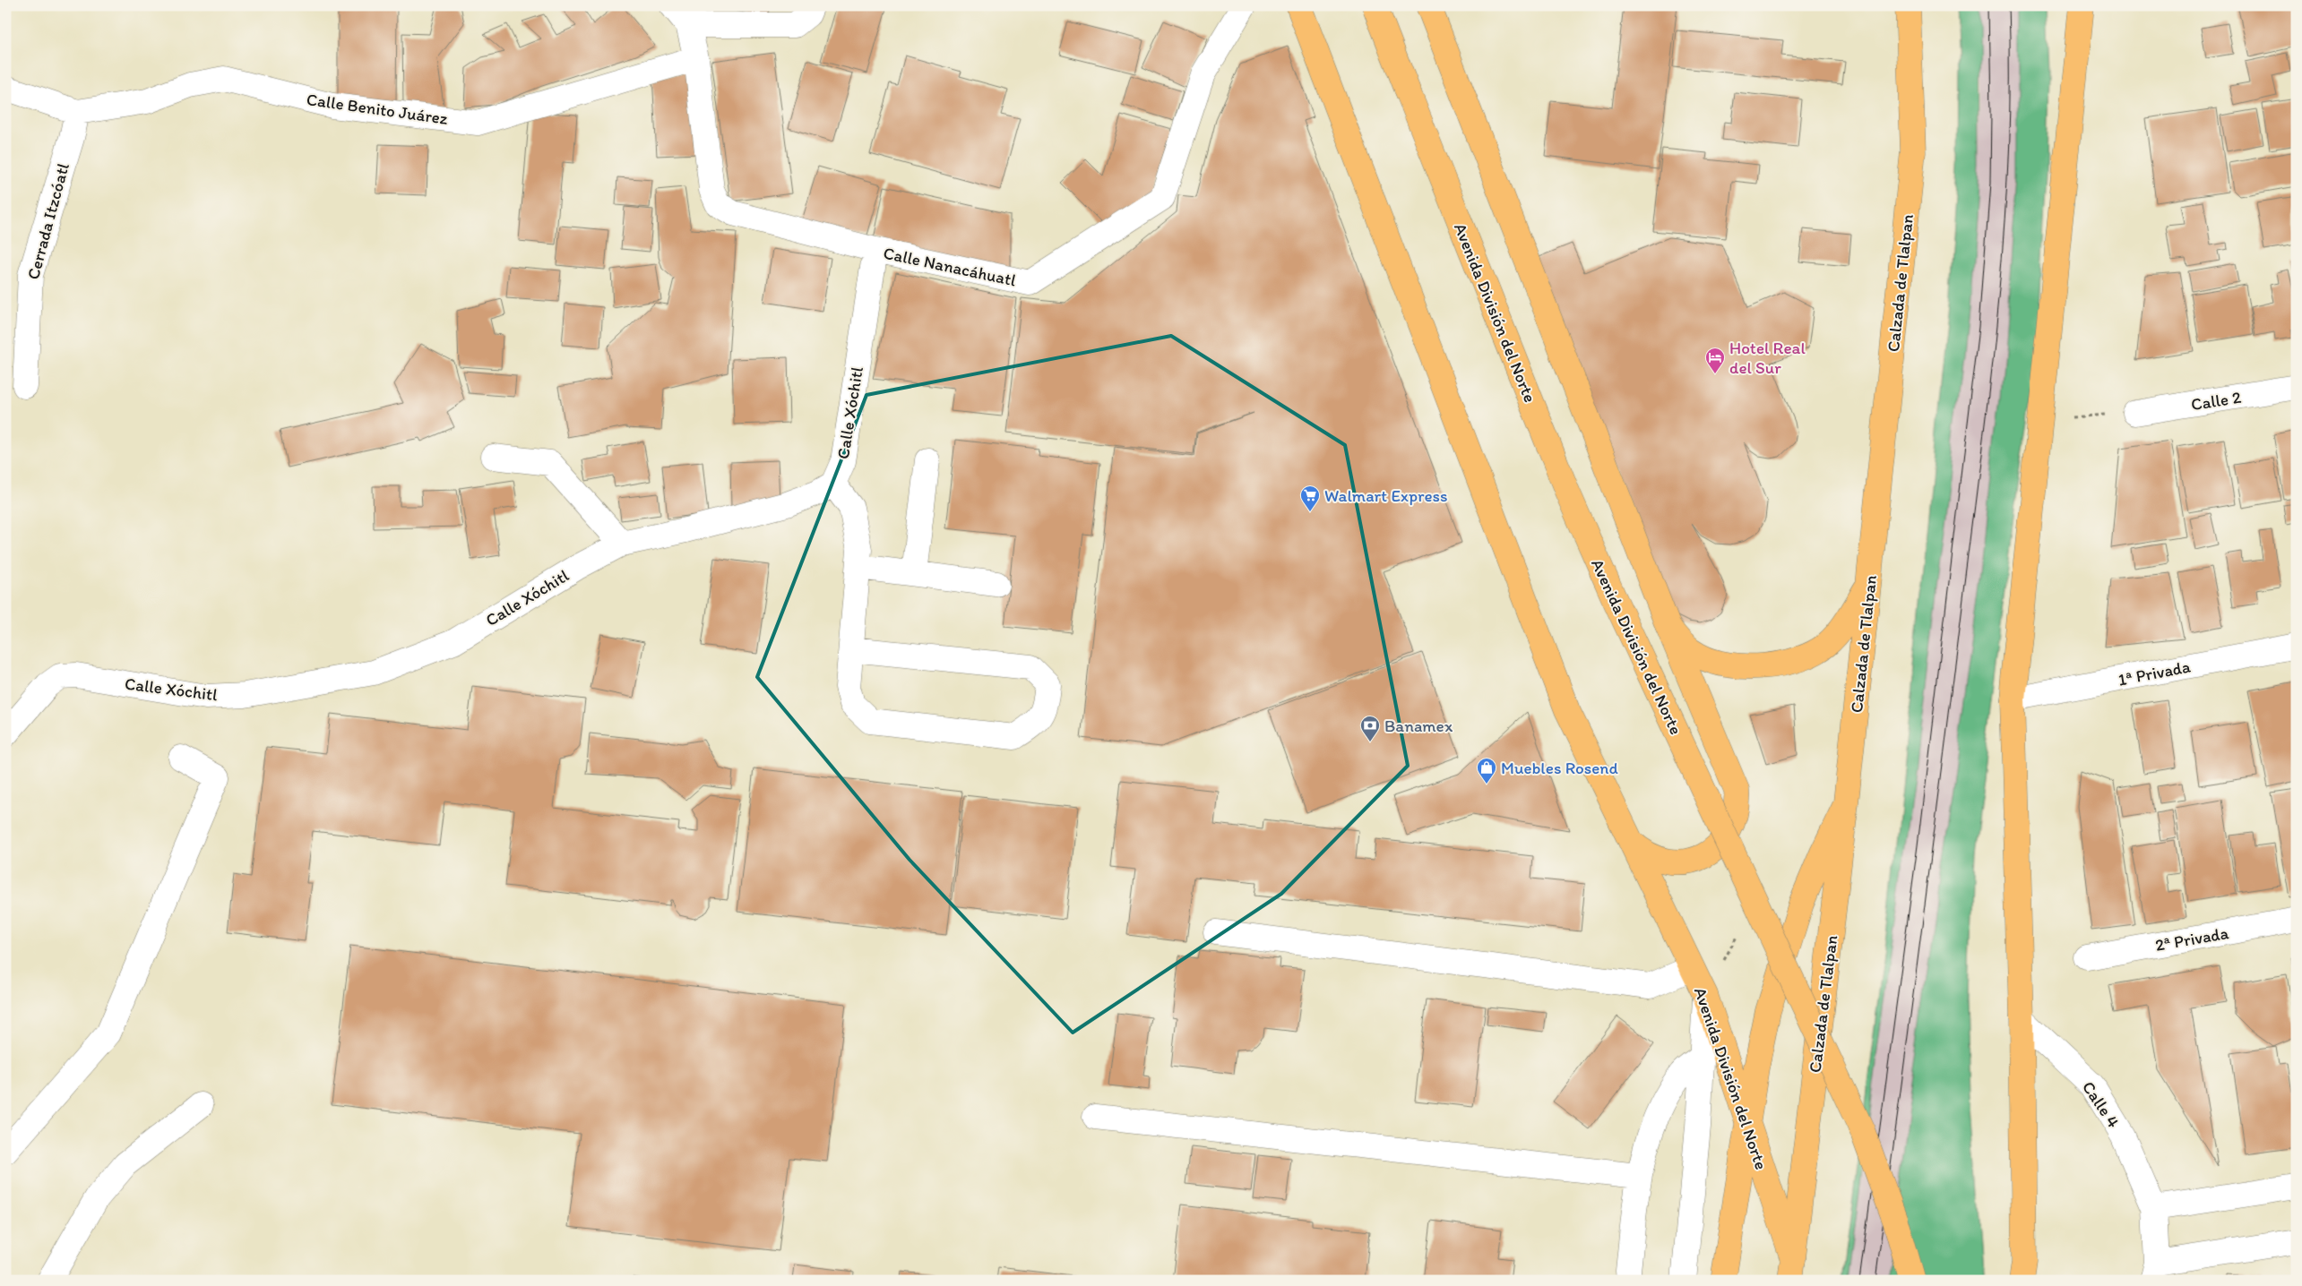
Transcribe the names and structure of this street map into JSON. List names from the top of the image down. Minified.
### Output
{"streets":{"main road":["Calzada de Tlalpan","Avenida División del Norte"],"street":["Calle Benito Juárez","Cerrada Itzcóatl","Calle Nanacáhuatl","Calle 2","Calle Xóchitl","1ª Privada","2ª Privada","Calle 4"]},"crossings":[["Calle Benito Juárez","Cerrada Itzcóatl"],["Calle Benito Juárez","Calle Nanacáhuatl"],["Calle Nanacáhuatl","Calle Xóchitl"],["Calzada de Tlalpan","Avenida División del Norte"]],"places":{"hotel":["Hotel Real del Sur"],"supermarket":["Walmart Express"],"bank":["Banamex"],"shop":["Muebles Rosend"]}}
